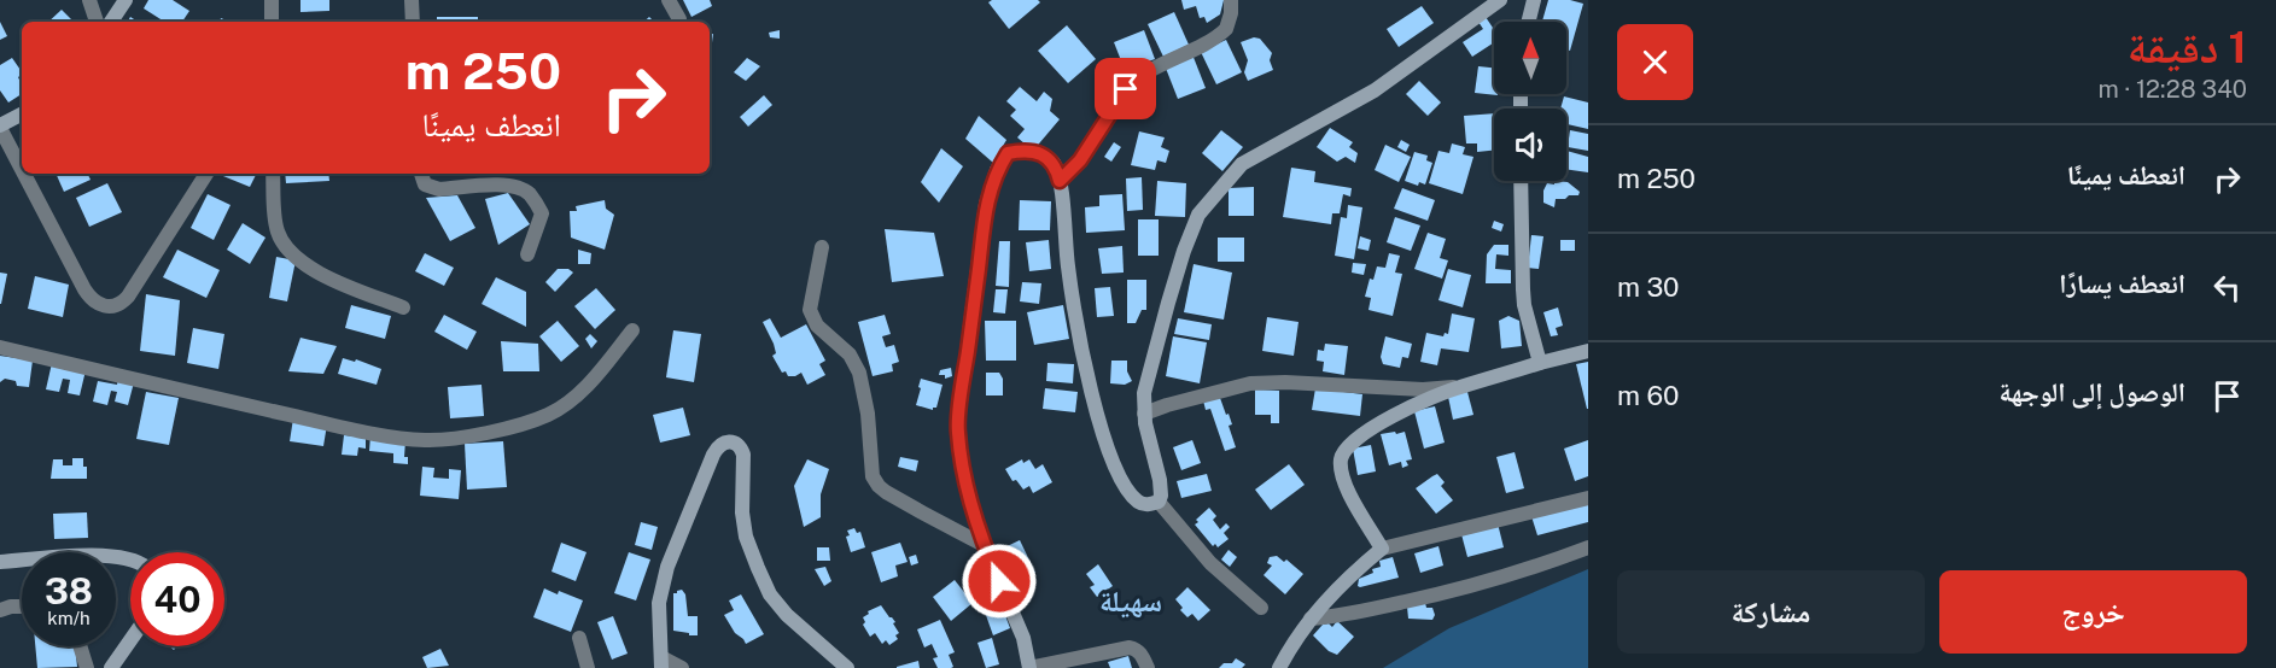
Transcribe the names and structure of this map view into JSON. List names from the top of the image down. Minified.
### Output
{"districts":["سهيلة"],"north":"top","page":{"heading":["1 دقيقة","340 m · 12:28"],"turn":["250 m","انعطف يمينًا"],"list":[{"name":"انعطف يمينًا","value":"250 m"},{"name":"انعطف يسارًا","value":"30 m"},{"name":"الوصول إلى الوجهة","value":"60 m"}],"speed":"38 km/h","limit":"40","buttons":["خروج","مشاركة"]}}
